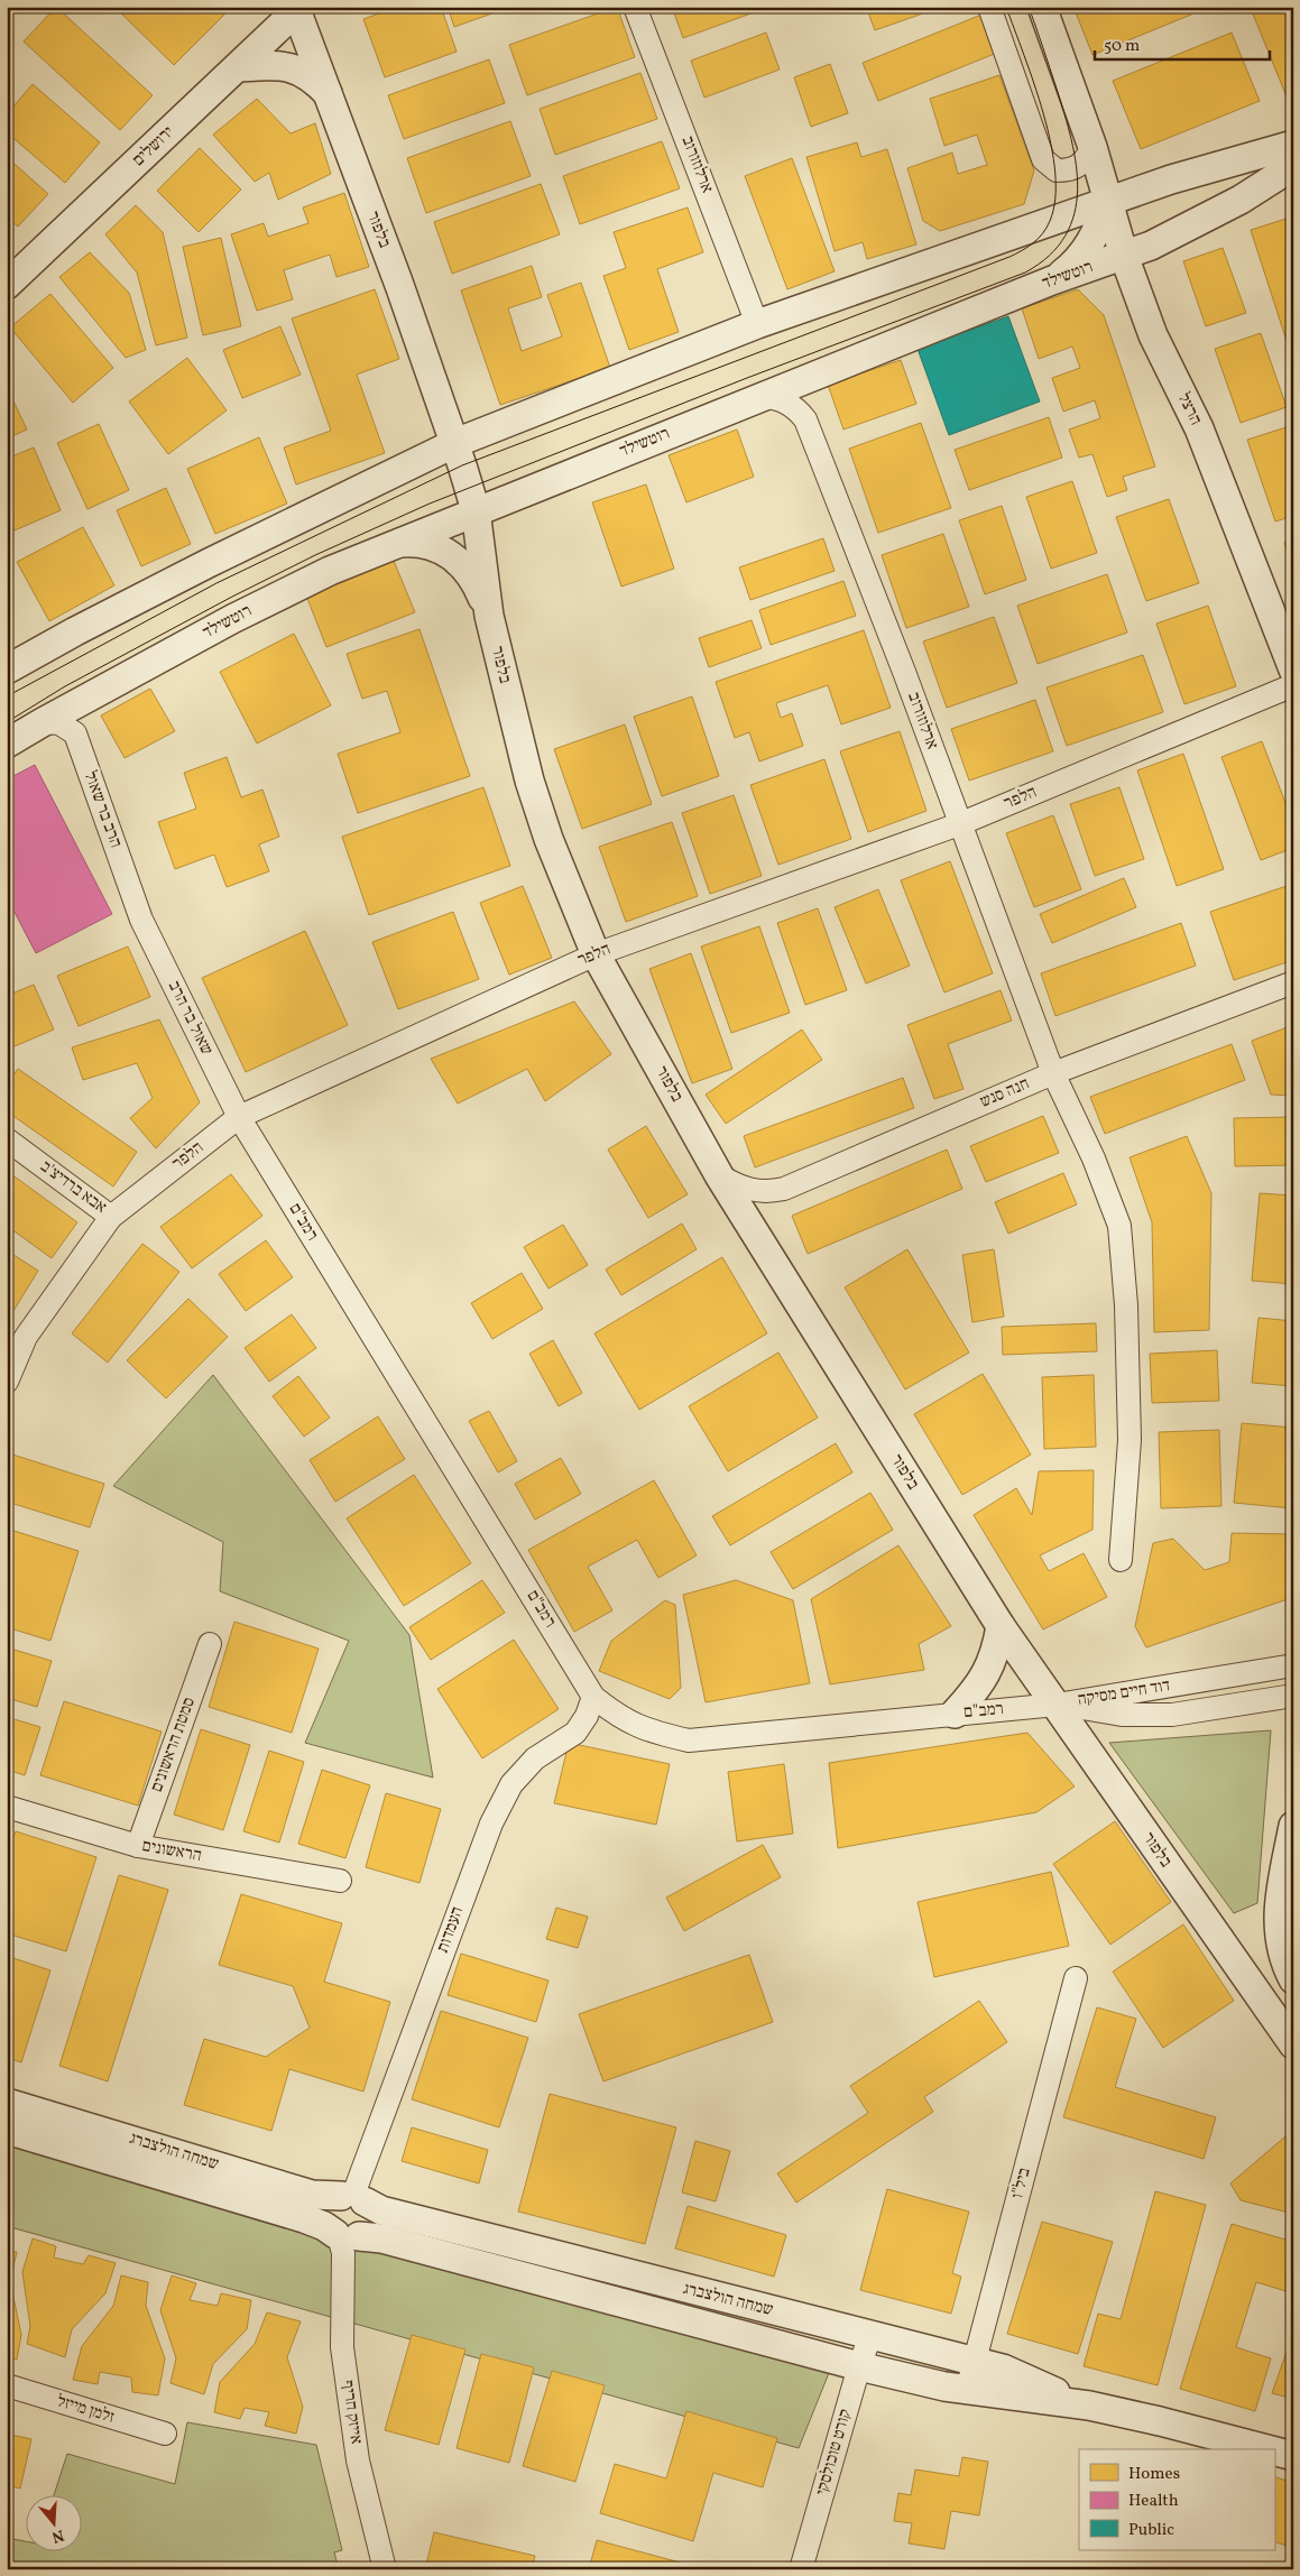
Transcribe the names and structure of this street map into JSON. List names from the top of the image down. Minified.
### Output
{"streets":{"street":["ירושלים","ארלוזורוב","בלפור","רוטשילד","הרצל","הלפר","הרב בר שאול","שאול בר הרב","חנה סנש","אבא ברדיצ'ב","רמב\"ם","דוד חיים מסיקה","סמטת הראשונים","הראשונים","העמדות","שמחה הולצברג","ביל\"ו","זלמן מייזל","אייזק חריף","קורט טוכולסקי"]},"crossings":[["ירושלים","בלפור"],["ארלוזורוב","רוטשילד"],["ארלוזורוב","הלפר"],["ארלוזורוב","חנה סנש"],["בלפור","רוטשילד"],["בלפור","הלפר"],["בלפור","חנה סנש"],["בלפור","רמב\"ם"],["בלפור","דוד חיים מסיקה"],["רוטשילד","הרצל"],["רוטשילד","הרב בר שאול"],["הלפר","שאול בר הרב"],["הלפר","אבא ברדיצ'ב"],["הלפר","רמב\"ם"],["הרב בר שאול","שאול בר הרב"],["שאול בר הרב","רמב\"ם"],["רמב\"ם","דוד חיים מסיקה"],["רמב\"ם","העמדות"],["סמטת הראשונים","הראשונים"],["העמדות","שמחה הולצברג"],["העמדות","אייזק חריף"],["שמחה הולצברג","ביל\"ו"],["שמחה הולצברג","אייזק חריף"],["שמחה הולצברג","קורט טוכולסקי"]],"legend":["Homes","Health","Public"],"scale_bar":"50 m","north":"bottom"}
